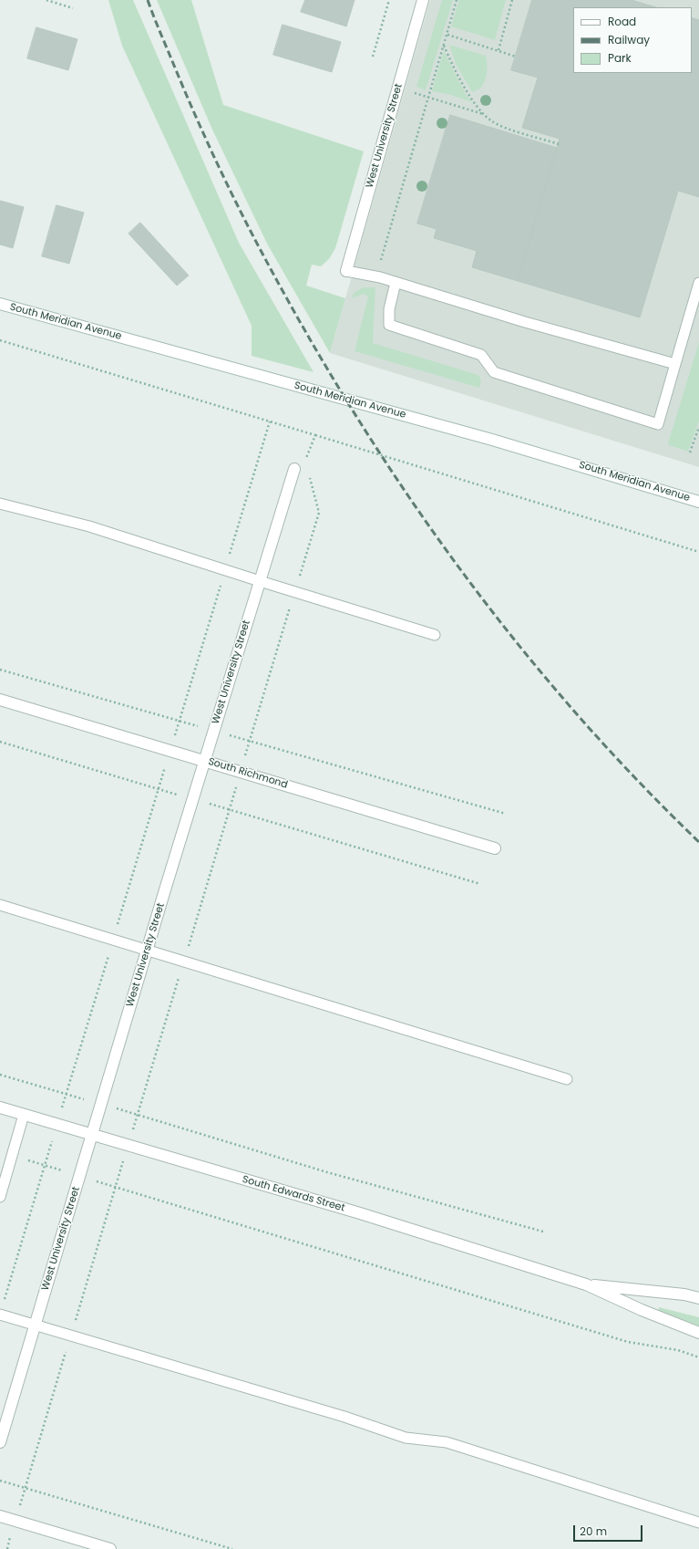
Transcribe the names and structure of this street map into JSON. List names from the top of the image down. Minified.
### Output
{"streets":{"street":["West University Street","South Meridian Avenue","South Richmond","South Edwards Street"]},"crossings":[["West University Street","South Richmond"],["West University Street","South Edwards Street"]],"legend":["Road","Railway","Park"],"scale_bar":"20 m"}
